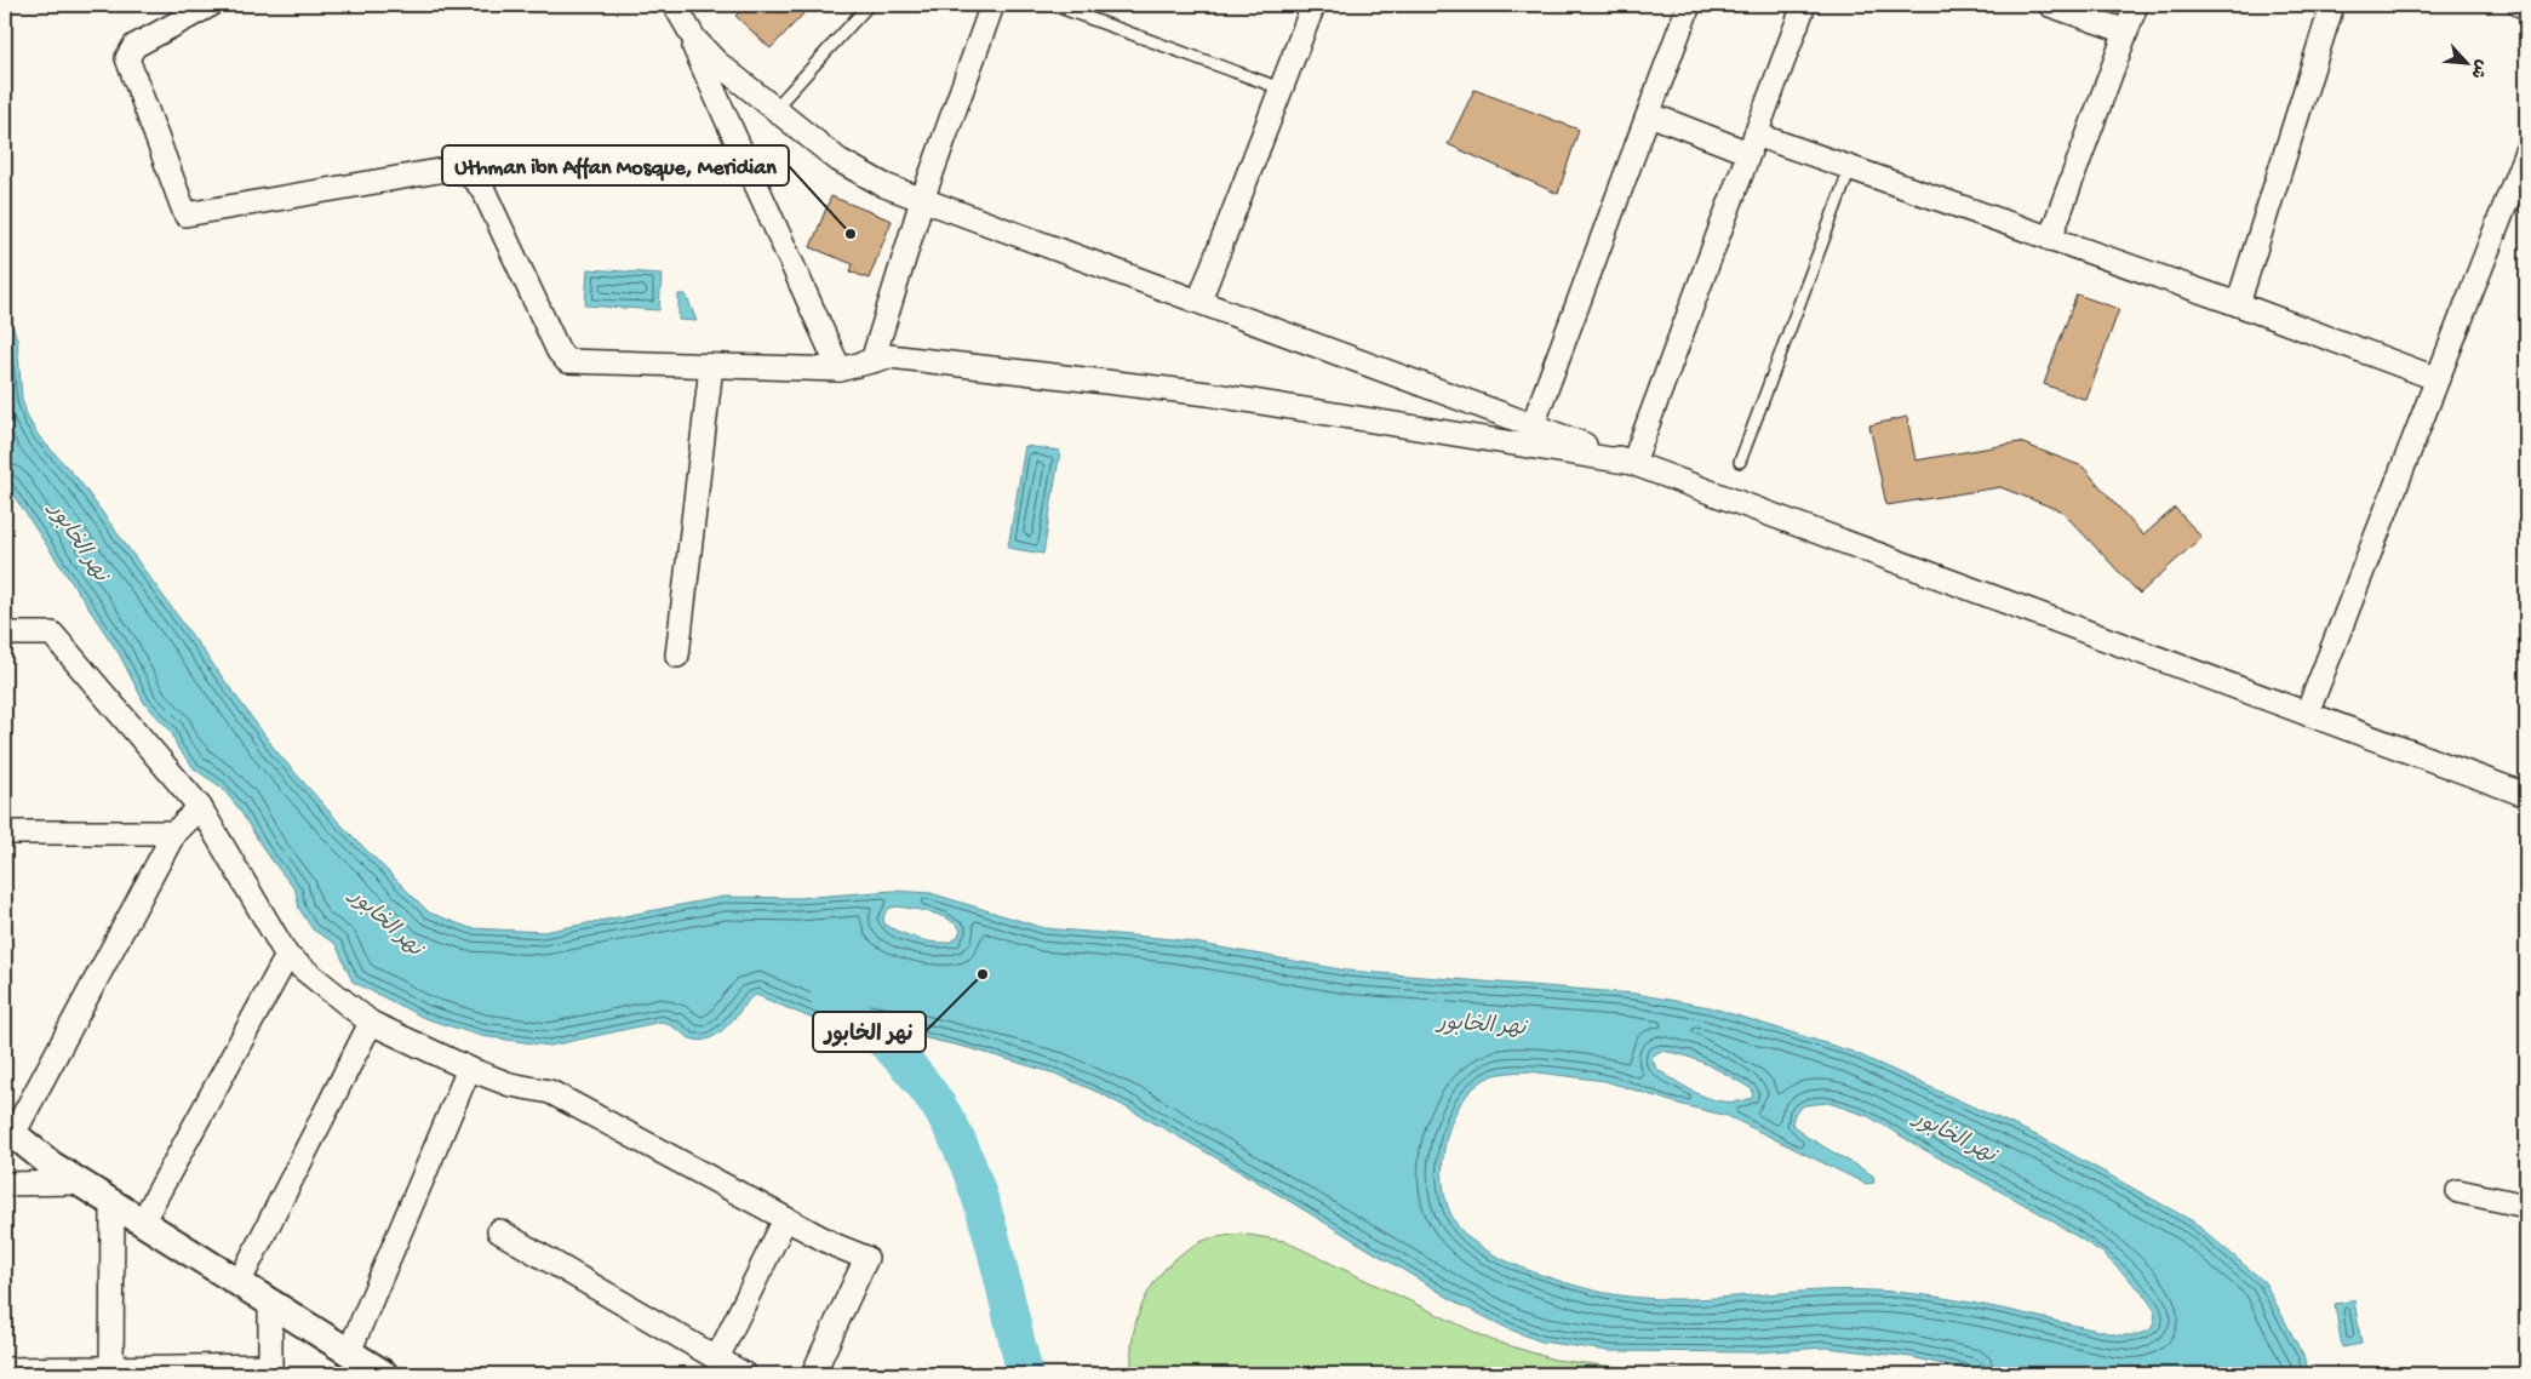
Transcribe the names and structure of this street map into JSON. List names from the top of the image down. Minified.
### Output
{"water":["نهر الخابور"],"places":["Uthman ibn Affan Mosque, Meridian","نهر الخابور"],"north":"bottom right"}
